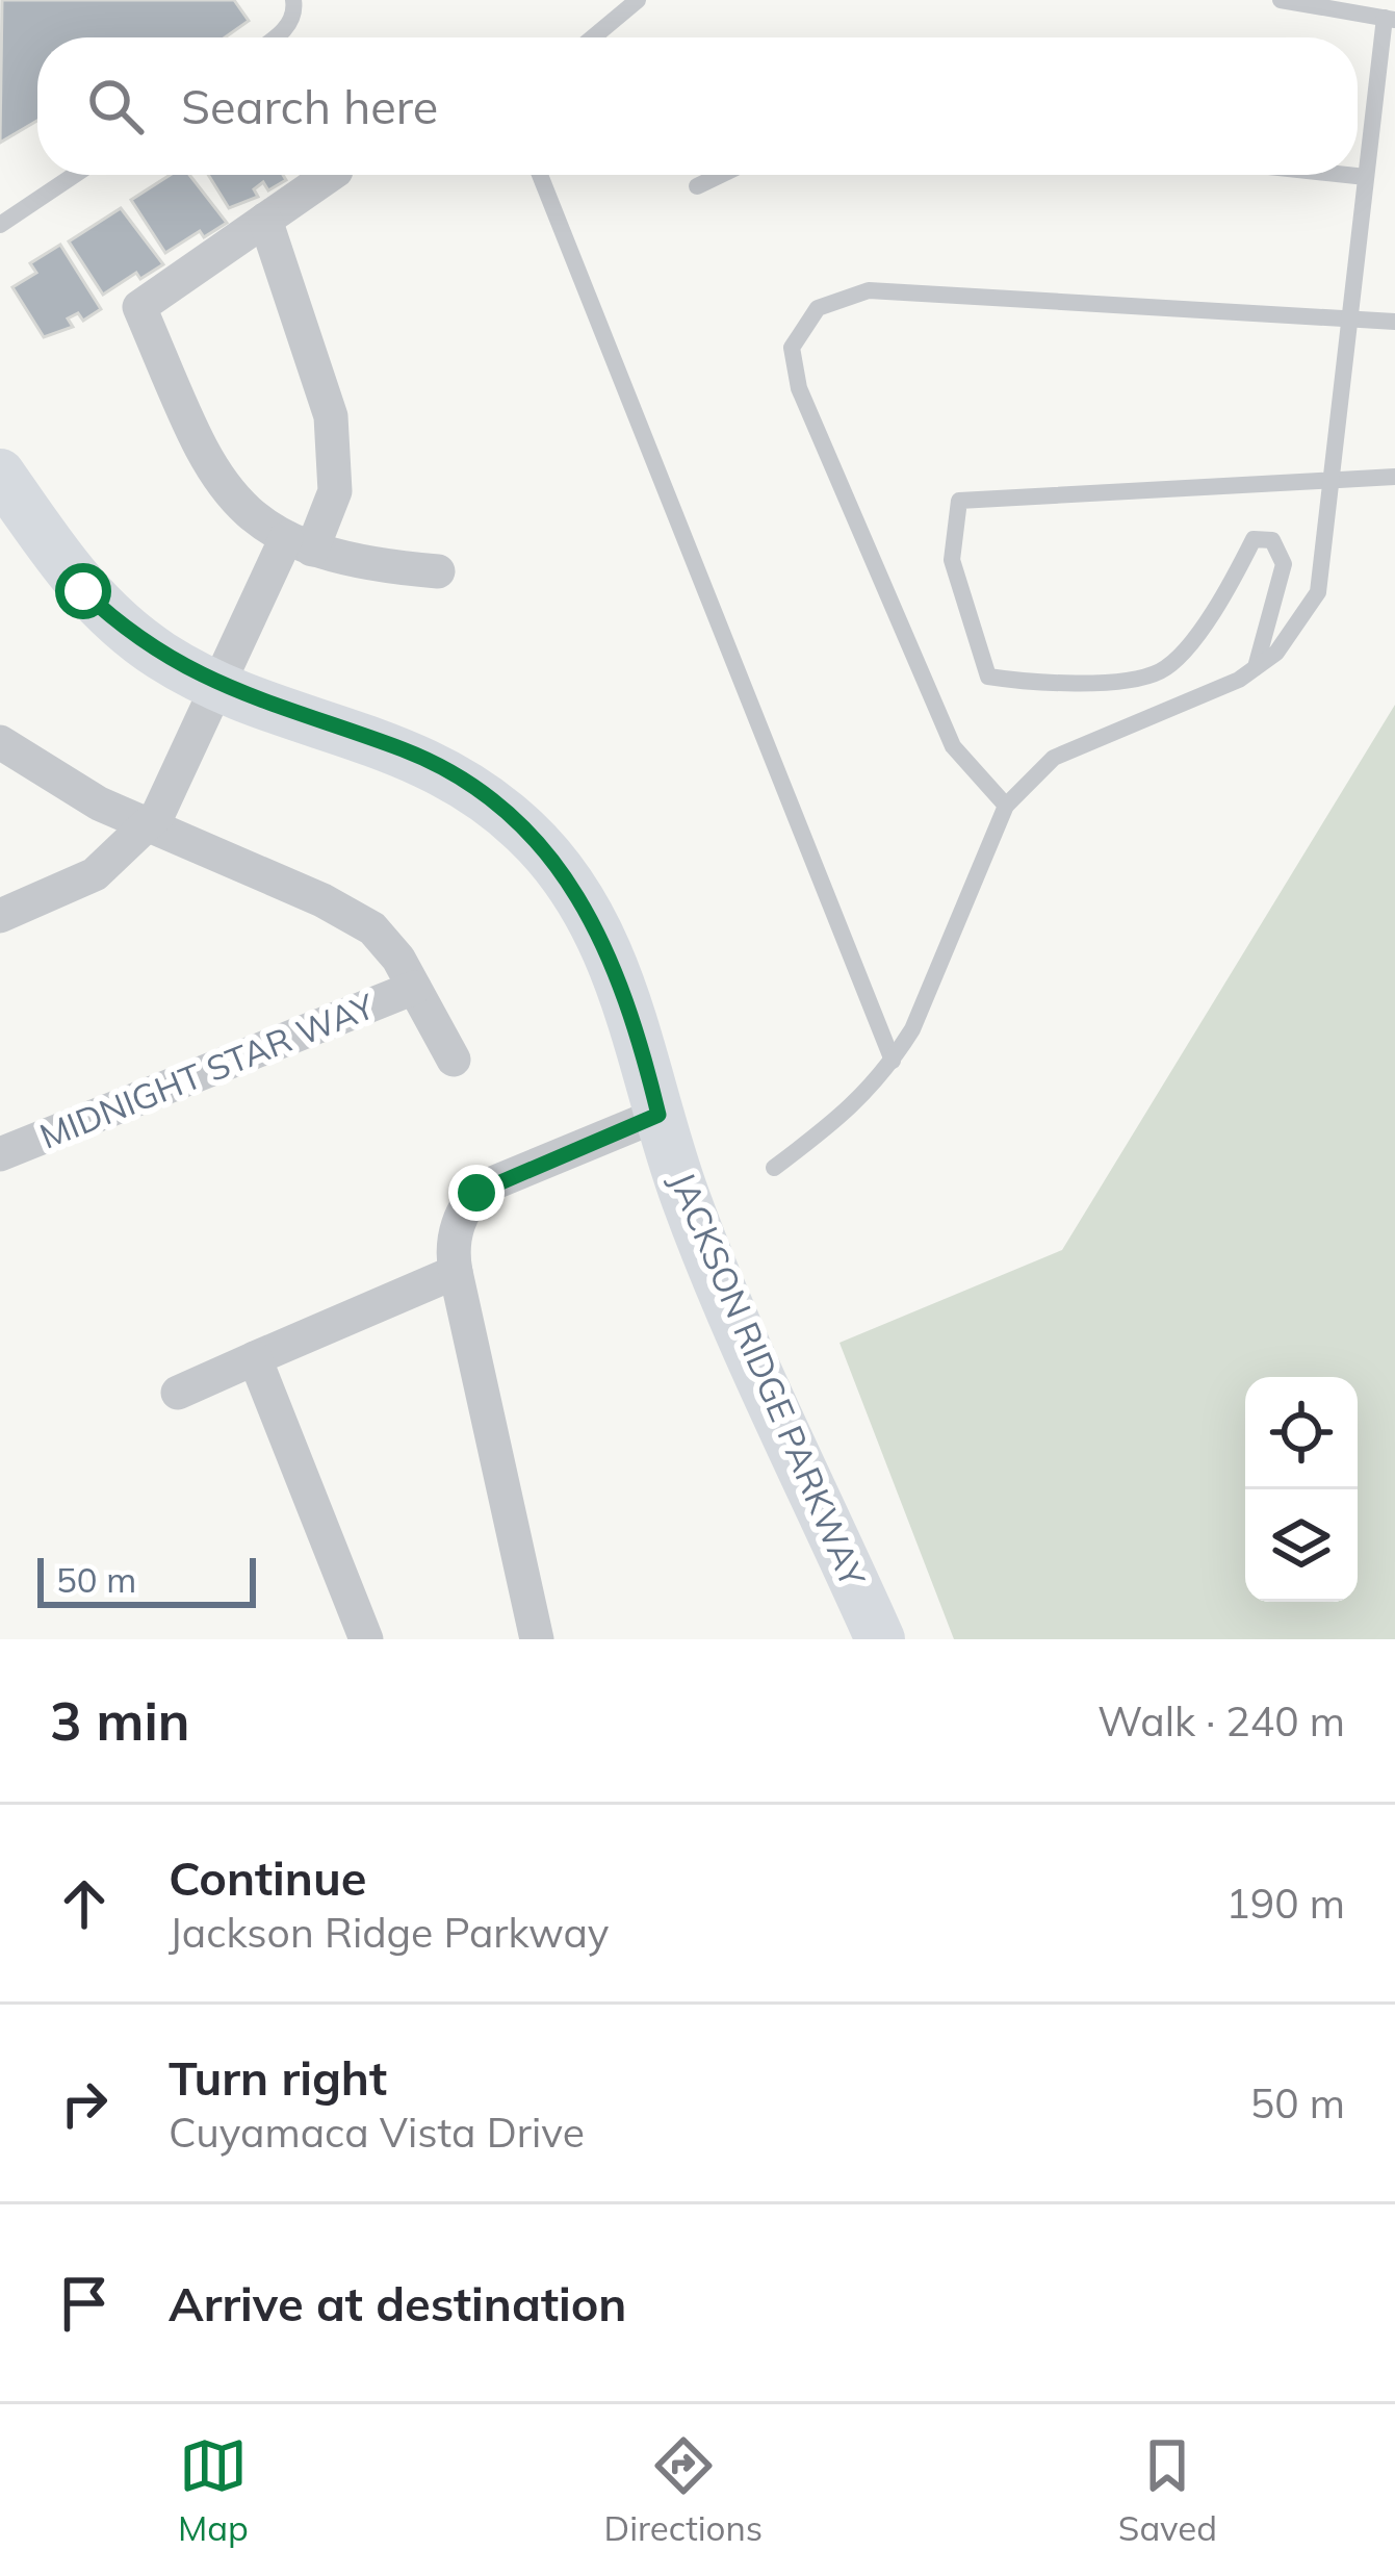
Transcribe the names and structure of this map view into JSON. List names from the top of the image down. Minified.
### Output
{"streets":{"street":["MIDNIGHT STAR WAY","JACKSON RIDGE PARKWAY"]},"scale_bar":"50 m","page":{"search":"Search here","scale":"50 m","heading":["3 min","Walk · 240 m"],"list":[["Continue","Jackson Ridge Parkway","190 m"],["Turn right","Cuyamaca Vista Drive","50 m"],"Arrive at destination"],"nav":["Map","Directions","Saved"]}}
